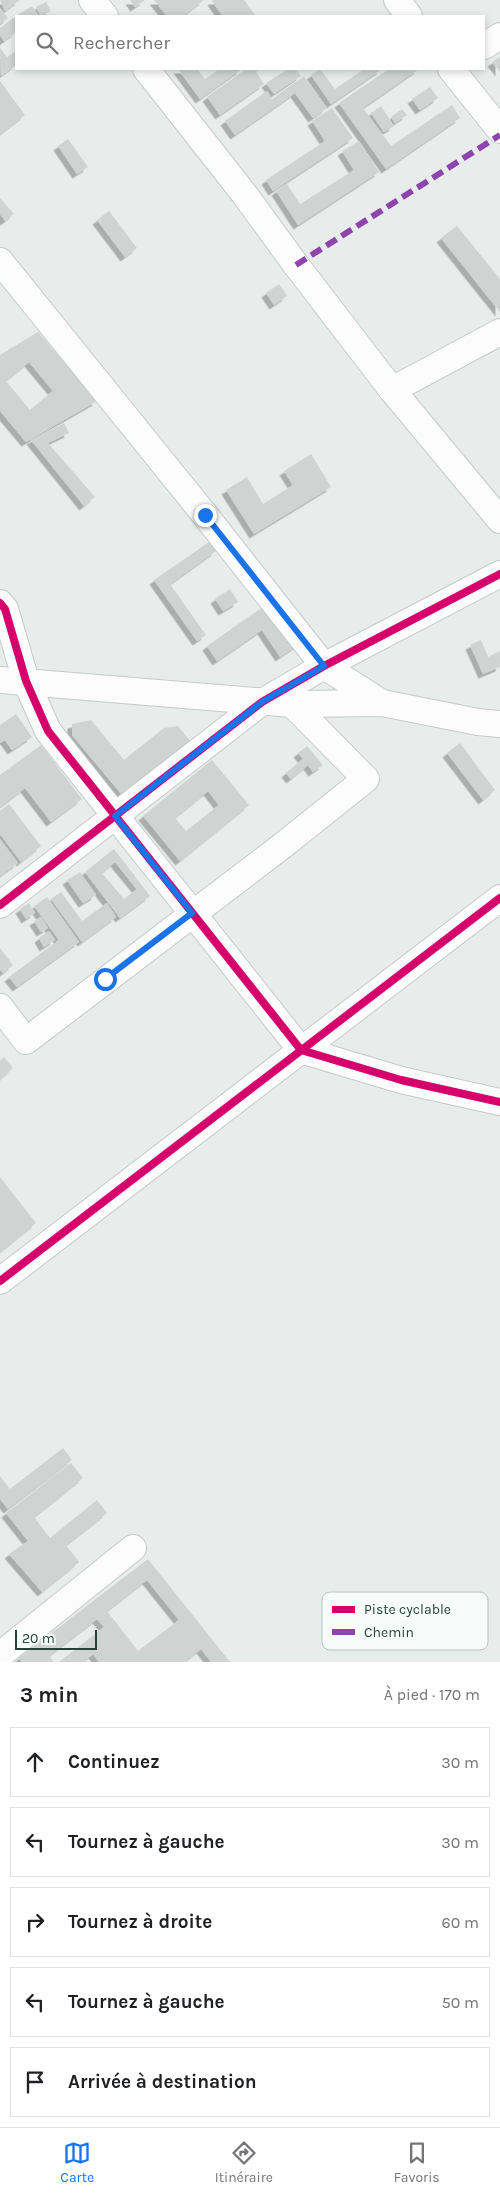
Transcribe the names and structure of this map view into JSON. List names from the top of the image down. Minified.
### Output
{"legend":["Piste cyclable","Chemin"],"scale_bar":"20 m","page":{"search":"Rechercher","scale":"20 m","heading":["3 min","À pied · 170 m"],"list":[["Continuez","30 m"],["Tournez à gauche","30 m"],["Tournez à droite","60 m"],["Tournez à gauche","50 m"],"Arrivée à destination"],"nav":["Carte","Itinéraire","Favoris"]}}
